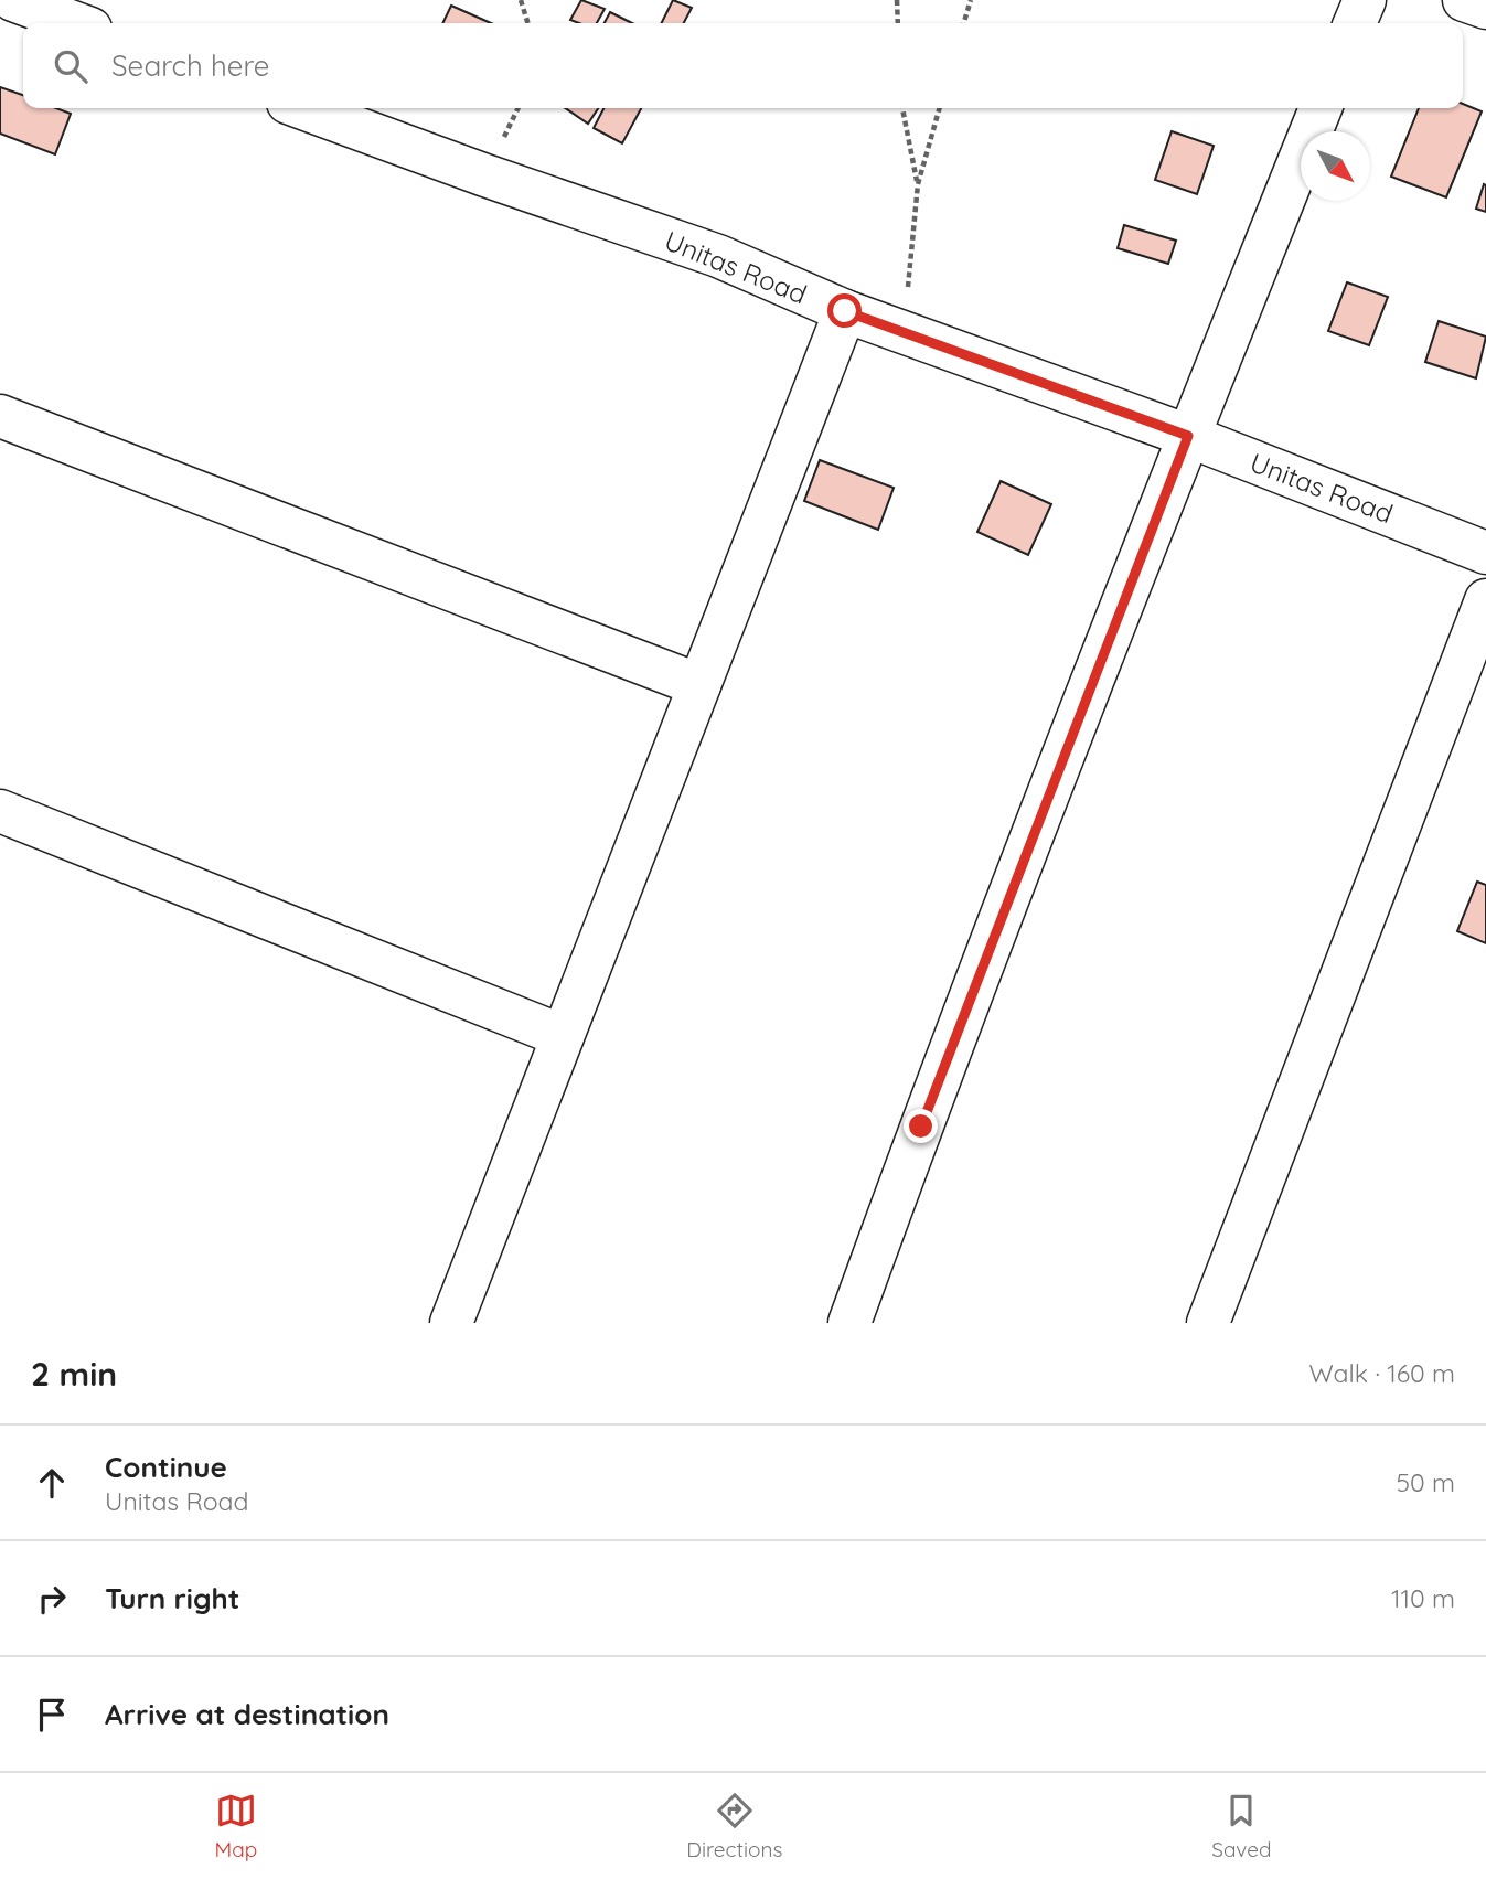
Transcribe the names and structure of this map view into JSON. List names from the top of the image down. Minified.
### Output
{"streets":{"street":["Unitas Road"]},"north":"bottom right","page":{"search":"Search here","heading":["2 min","Walk · 160 m"],"list":[["Continue","Unitas Road","50 m"],["Turn right","110 m"],"Arrive at destination"],"nav":["Map","Directions","Saved"]}}
